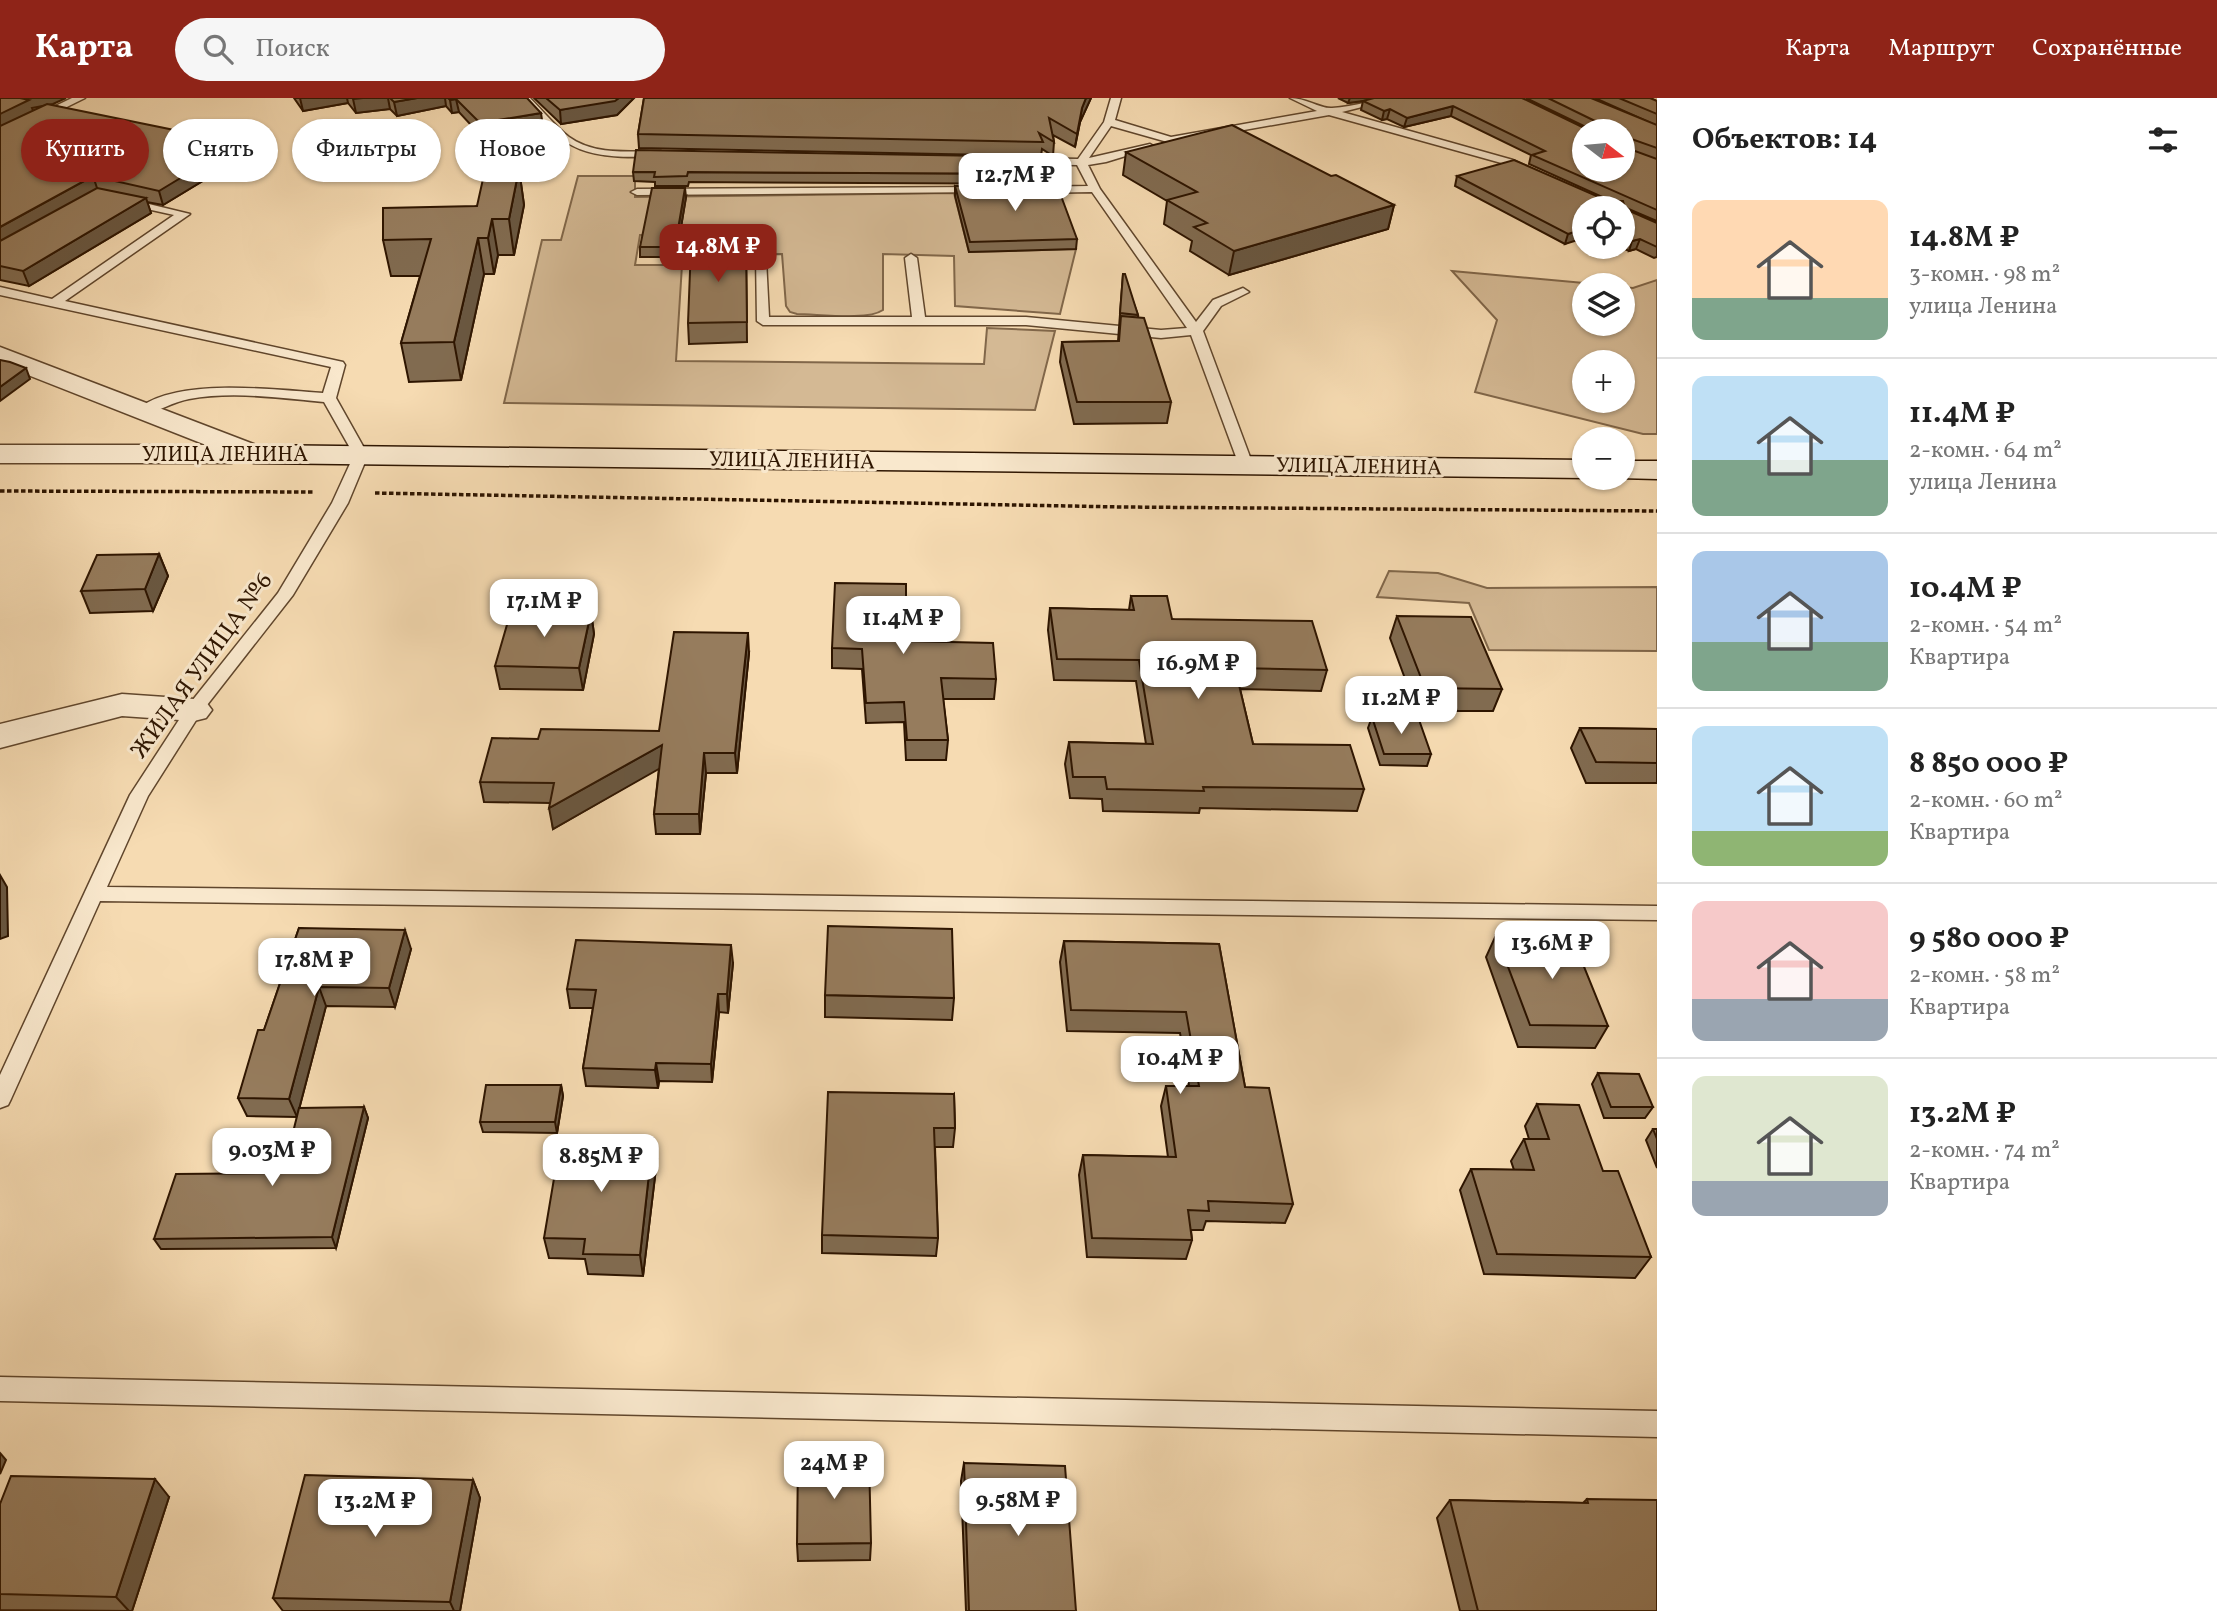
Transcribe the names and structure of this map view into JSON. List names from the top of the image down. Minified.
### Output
{"streets":{"street":["УЛИЦА ЛЕНИНА"],"lane":["ЖИЛАЯ УЛИЦА №6"]},"crossings":[["УЛИЦА ЛЕНИНА","ЖИЛАЯ УЛИЦА №6"]],"north":"right","page":{"header":"Карта","search":"Поиск","nav":["Карта","Маршрут","Сохранённые"],"heading":"Объектов: 14","map_buttons":["+","−"],"chip":["Купить","Снять","Фильтры","Новое"],"price":["12.7M ₽","14.8M ₽","17.1M ₽","11.4M ₽","16.9M ₽","11.2M ₽","13.6M ₽","17.8M ₽","10.4M ₽","9.03M ₽","8.85M ₽","24M ₽","9.58M ₽","13.2M ₽"],"list":[{"name":"14.8M ₽","note":"3-комн. · 98 m² · улица Ленина"},{"name":"11.4M ₽","note":"2-комн. · 64 m² · улица Ленина"},{"name":"10.4M ₽","note":"2-комн. · 54 m² · Квартира"},{"name":"8 850 000 ₽","note":"2-комн. · 60 m² · Квартира"},{"name":"9 580 000 ₽","note":"2-комн. · 58 m² · Квартира"},{"name":"13.2M ₽","note":"2-комн. · 74 m² · Квартира"}]}}
